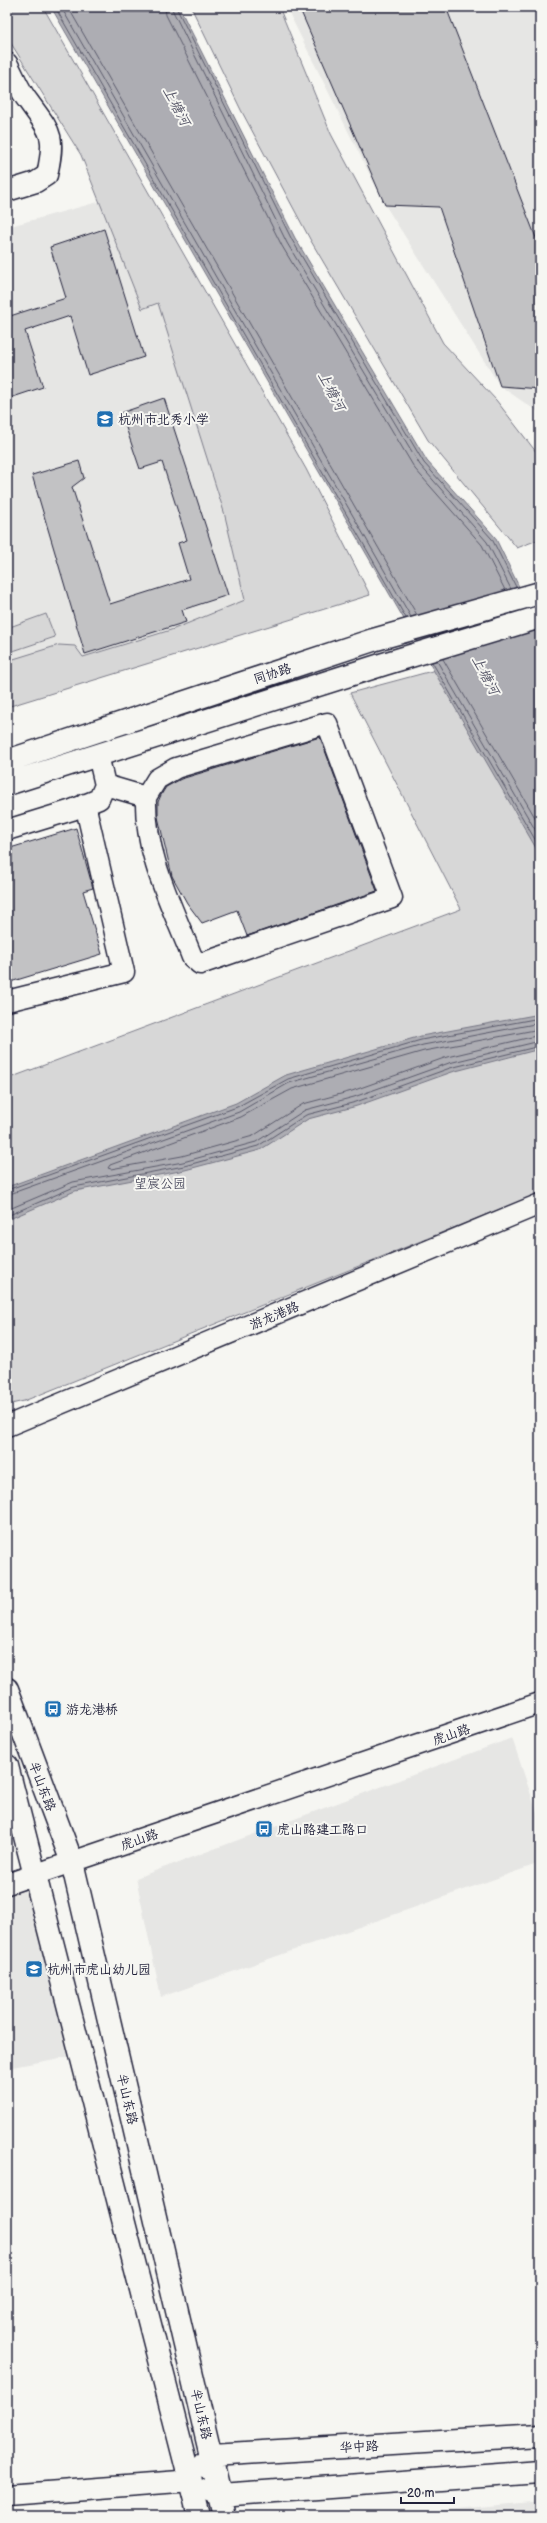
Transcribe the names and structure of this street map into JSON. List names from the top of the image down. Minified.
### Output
{"streets":{"main road":["同协路","半山东路","华中路"],"street":["游龙港路","虎山路"]},"crossings":[["虎山路","半山东路"],["半山东路","华中路"]],"water":["上塘河"],"parks":["望宸公园"],"places":{"school or university":["杭州市北秀小学","杭州市虎山幼儿园"],"bus stop":["游龙港桥","虎山路建工路口"]},"scale_bar":"20 m"}
